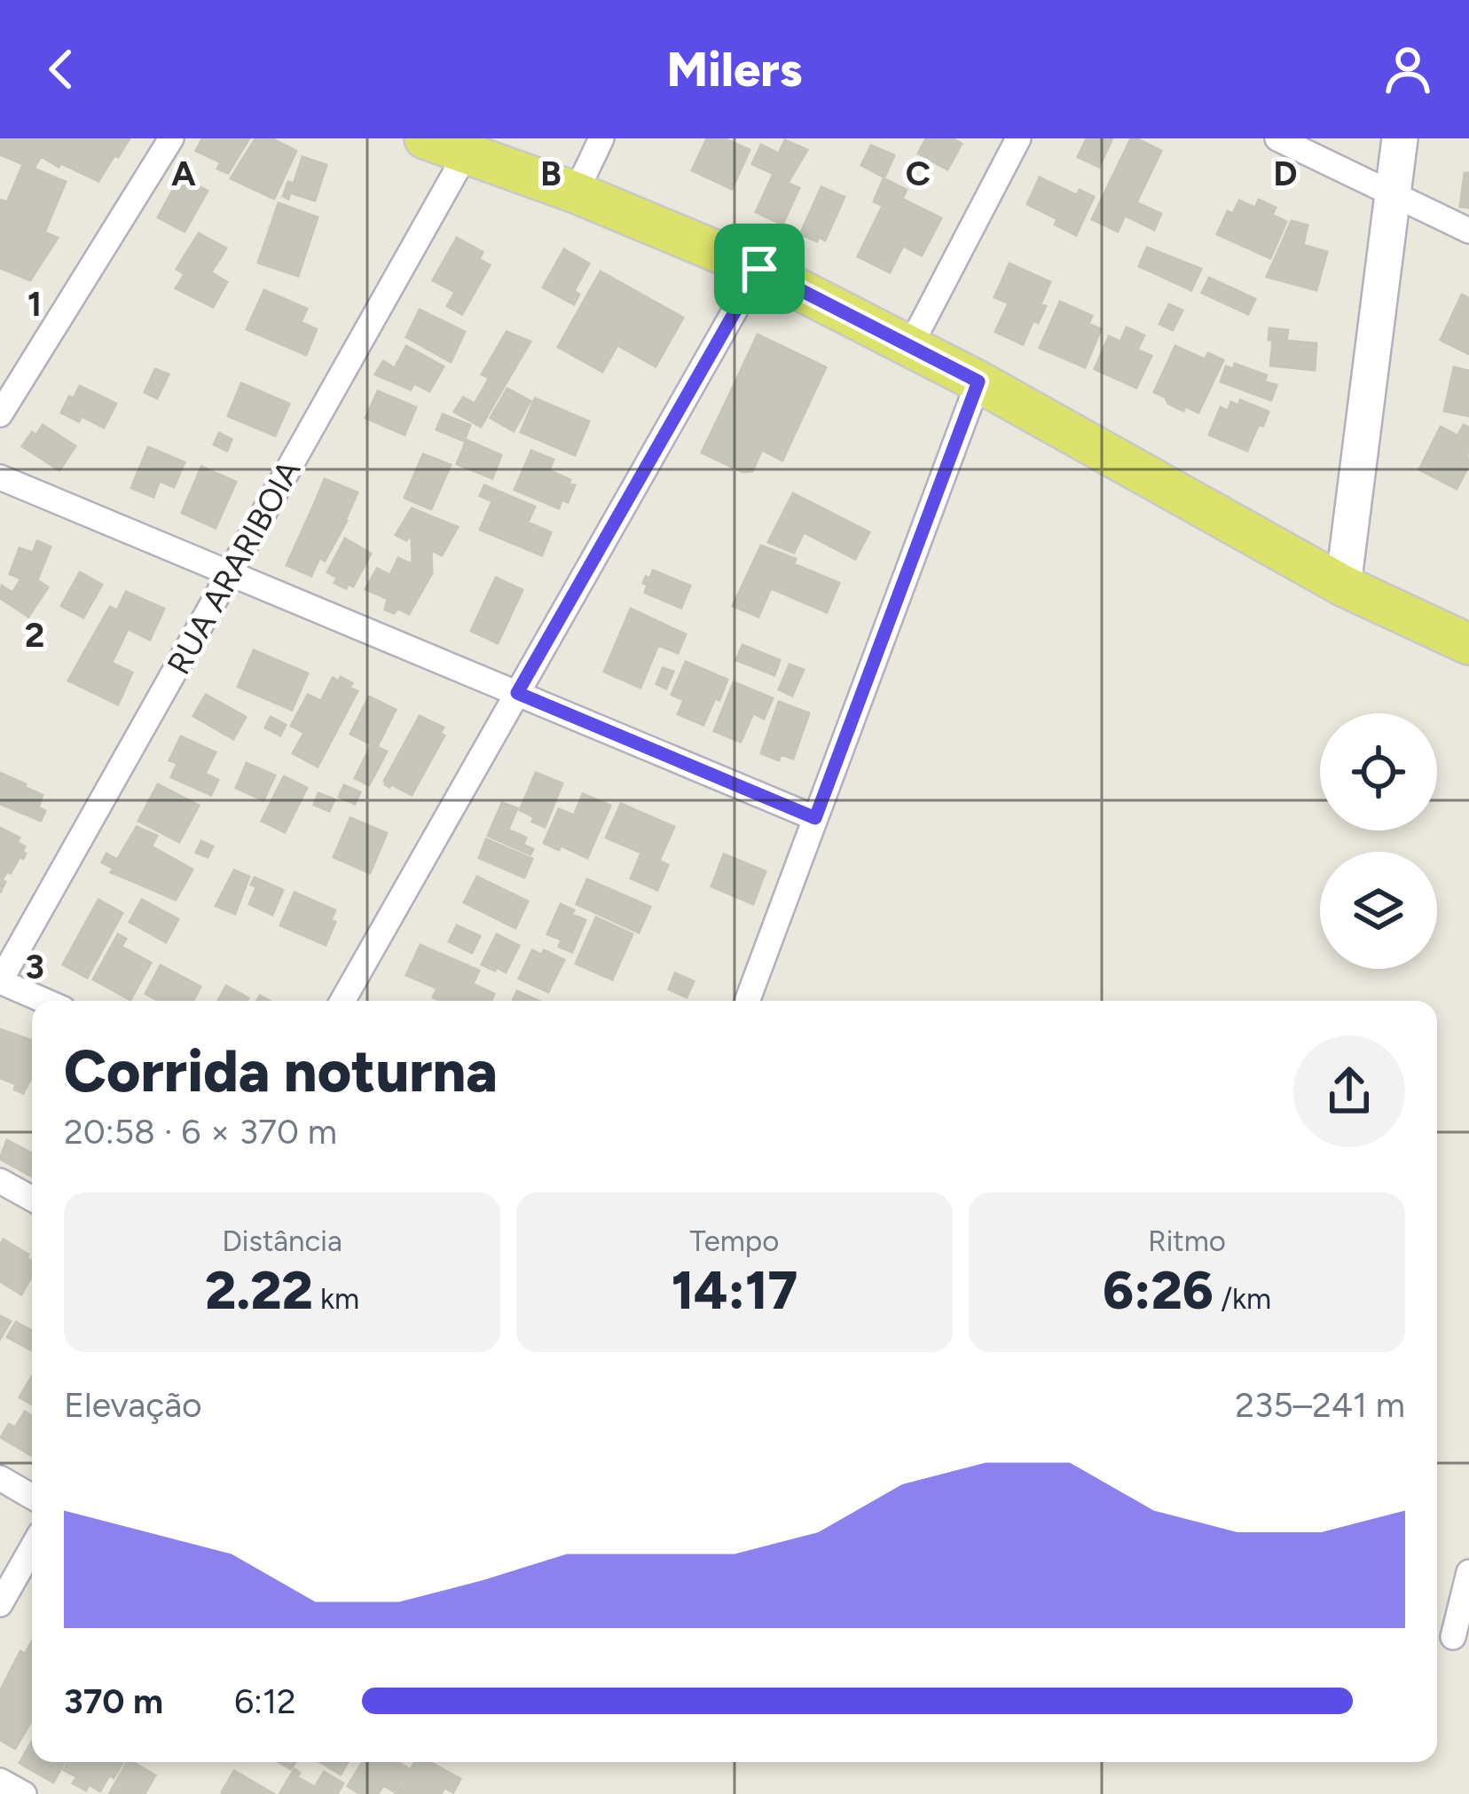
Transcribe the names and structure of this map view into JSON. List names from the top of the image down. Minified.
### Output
{"streets":{"street":["RUA ARARIBOIA"]},"page":{"header":"Milers","heading":["Corrida noturna","20:58 · 6 × 370 m"],"stats":[["Distância","2.22 km"],["Tempo","14:17"],["Ritmo","6:26 /km"]],"chart":["Elevação","235–241 m"],"list":[{"name":"370 m","note":"6:12"}]},"grid":{"columns":["A","B","C","D"],"rows":["1","2","3"]}}
